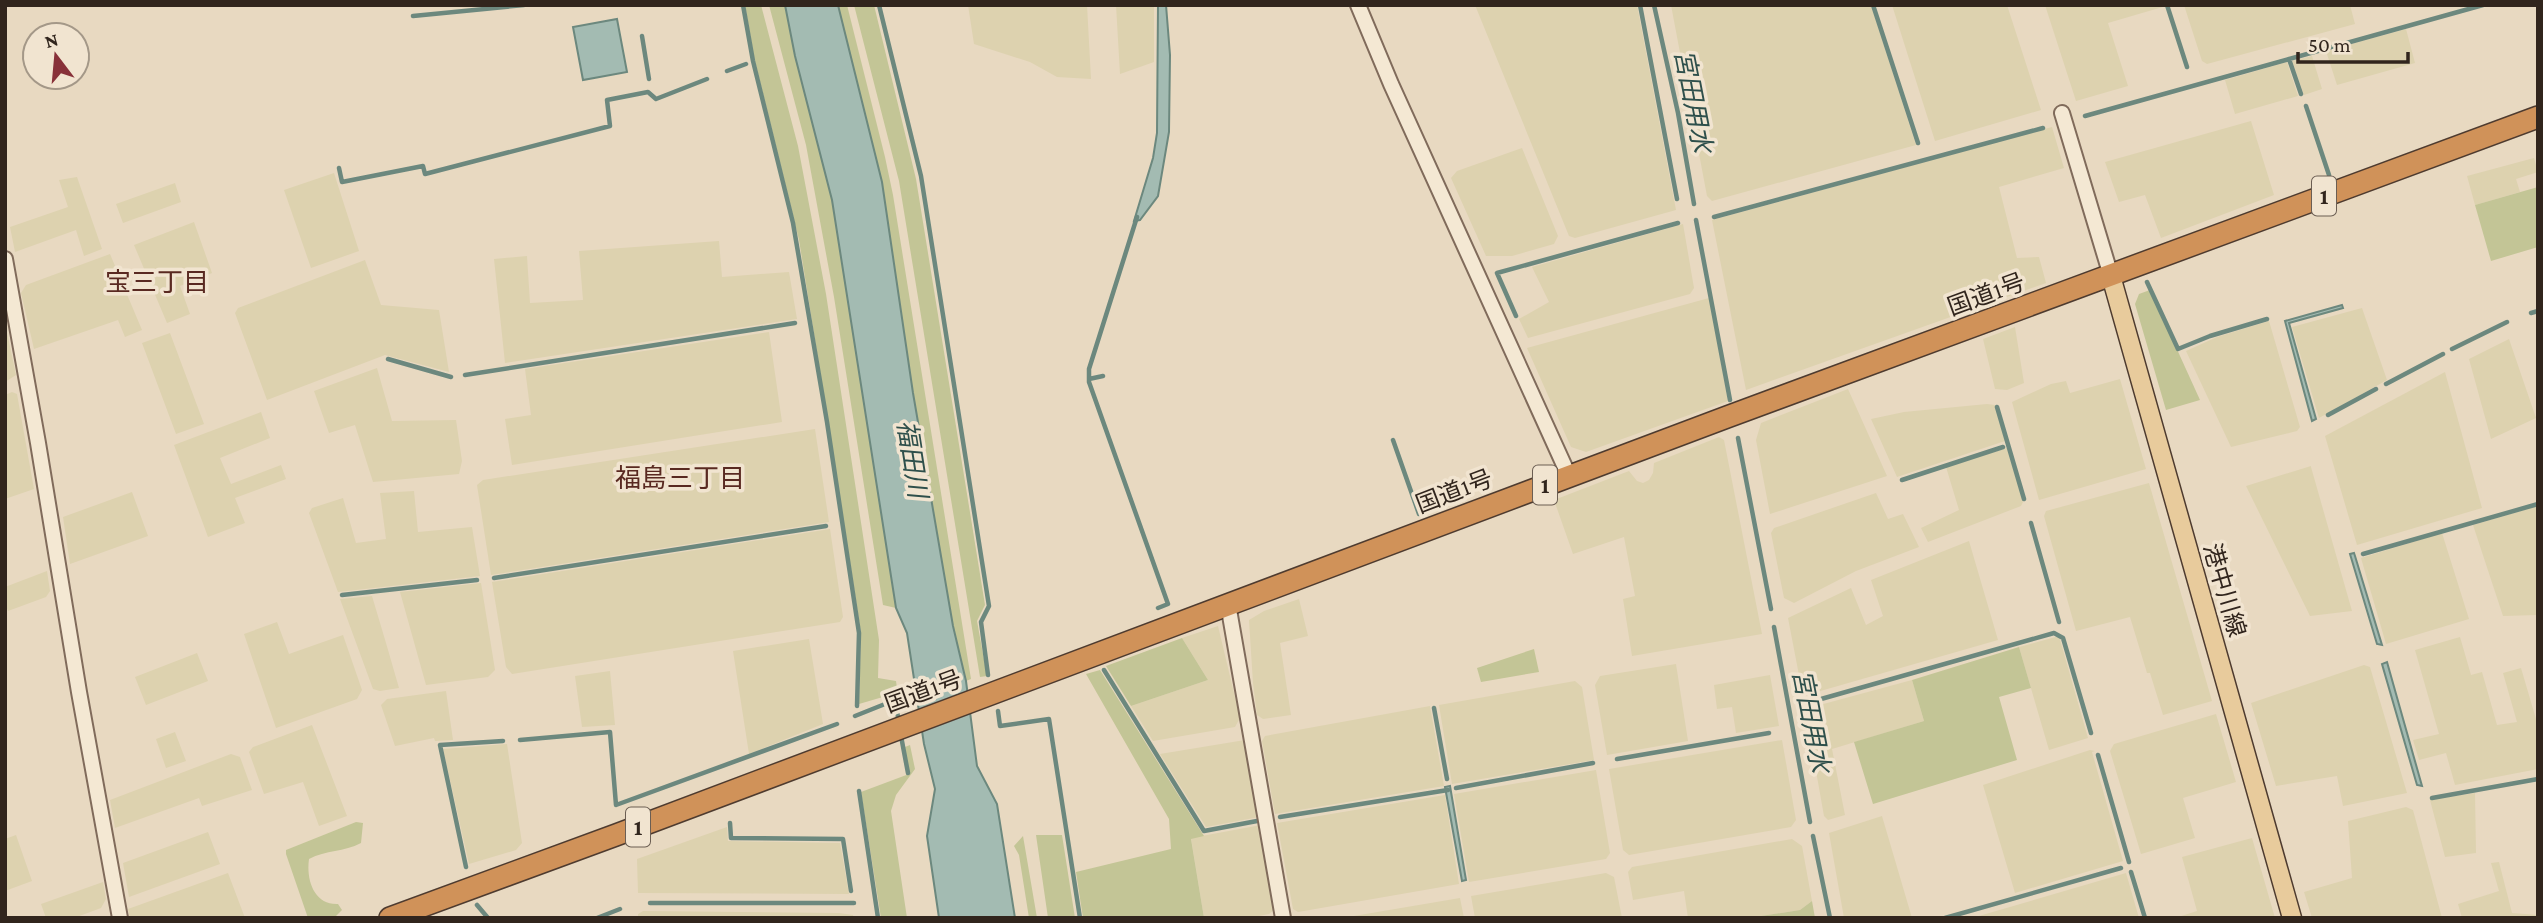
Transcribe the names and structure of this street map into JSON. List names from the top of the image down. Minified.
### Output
{"streets":{"highway":["1","国道1号"],"main road":["港中川線"]},"crossings":[["国道1号","港中川線"]],"districts":["宝三丁目","福島三丁目"],"water":["宮田用水","福田川"],"scale_bar":"50 m","north":"top"}
